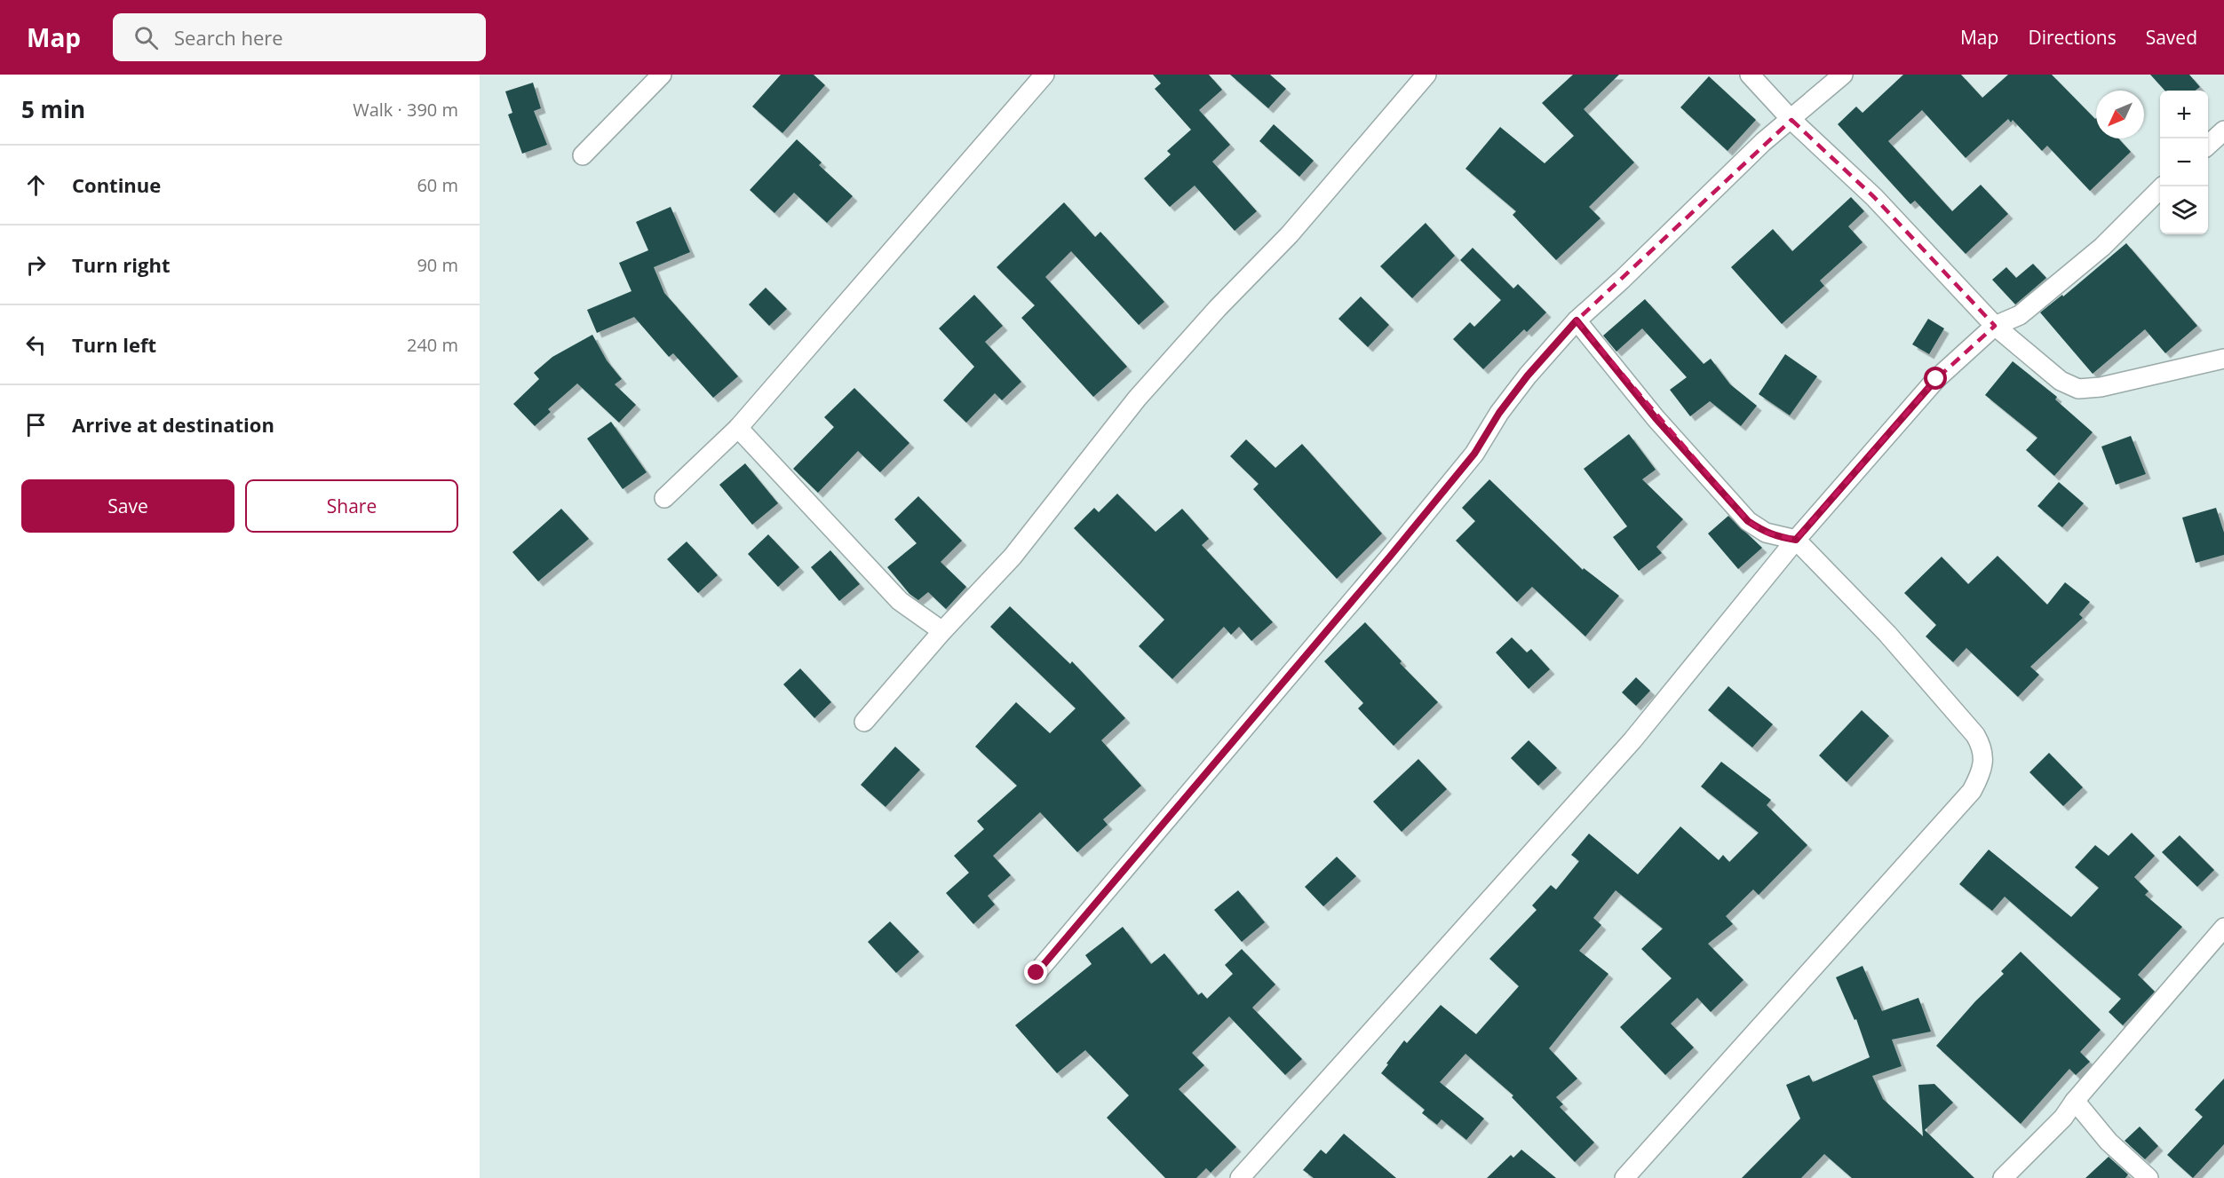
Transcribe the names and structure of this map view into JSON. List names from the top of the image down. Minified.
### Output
{"north":"bottom left","page":{"header":"Map","search":"Search here","nav":["Map","Directions","Saved"],"heading":["5 min","Walk · 390 m"],"map_buttons":["+","−"],"list":[["Continue","60 m"],["Turn right","90 m"],["Turn left","240 m"],"Arrive at destination"],"buttons":["Save","Share"]}}
